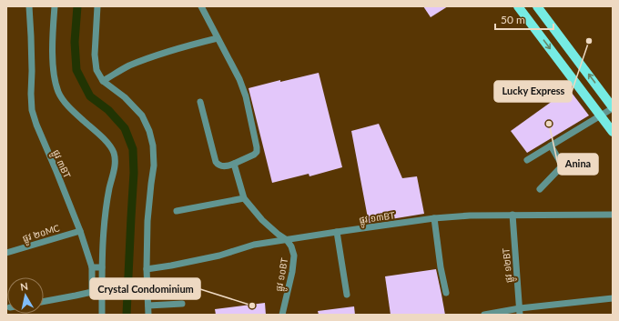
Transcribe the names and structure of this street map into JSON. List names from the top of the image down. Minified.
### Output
{"streets":{"street":["ផ្លូវ ៣BT","ផ្លូវ ១៣BT","ផ្លូវ ២០MC","ផ្លូវ ១២BT","ផ្លូវ ១០BT"]},"crossings":[["ផ្លូវ ៣BT","ផ្លូវ ២០MC"],["ផ្លូវ ១៣BT","ផ្លូវ ១២BT"],["ផ្លូវ ១៣BT","ផ្លូវ ១០BT"]],"places":["Lucky Express","Anina","Crystal Condominium"],"scale_bar":"50 m","north":"top"}
